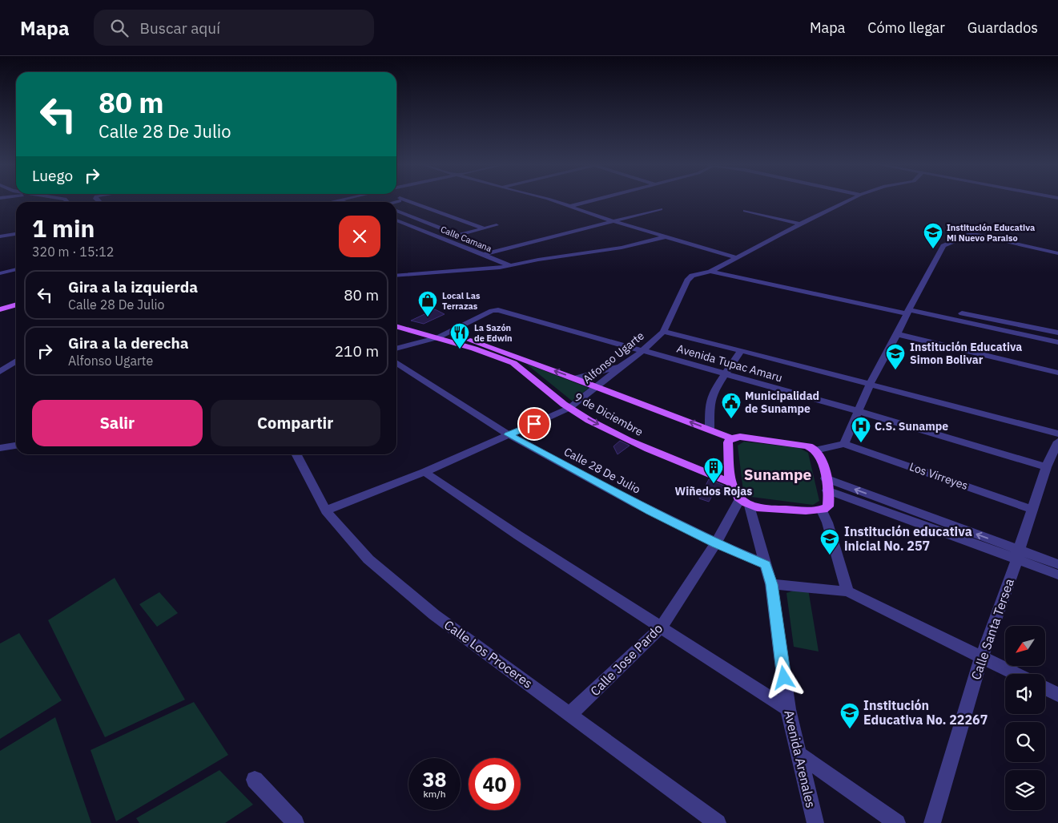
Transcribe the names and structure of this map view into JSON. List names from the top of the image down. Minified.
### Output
{"streets":{"main road":["9 de Diciembre"],"street":["Calle Camana","Alfonso Ugarte","Avenida Tupac Amaru","Calle 28 De Julio","Los Virreyes","Calle Santa Tersea","Calle Los Proceres","Calle Jose Pardo","Avenida Arenales"]},"crossings":[["Alfonso Ugarte","Avenida Tupac Amaru"],["Alfonso Ugarte","9 de Diciembre"],["Alfonso Ugarte","Calle 28 De Julio"],["Alfonso Ugarte","Calle Los Proceres"],["Avenida Tupac Amaru","9 de Diciembre"],["Avenida Tupac Amaru","Calle Santa Tersea"],["Calle 28 De Julio","Calle Jose Pardo"],["Calle 28 De Julio","Avenida Arenales"],["Los Virreyes","Calle Santa Tersea"],["Calle Los Proceres","Calle Jose Pardo"],["Calle Jose Pardo","Avenida Arenales"]],"districts":["Sunampe"],"places":{"school or university":["Institución Educativa Mi Nuevo Paraiso","Institución Educativa Simon Bolivar","Institución educativa inicial No. 257","Institución Educativa No. 22267"],"shop":["Local Las Terrazas"],"restaurant":["La Sazón de Edwin"],"public building":["Municipalidad de Sunampe"],"hospital":["C.S. Sunampe"],"building":["Wiñedos Rojas"]},"north":"bottom left","page":{"header":"Mapa","search":"Buscar aquí","nav":["Mapa","Cómo llegar","Guardados"],"turn":["80 m","Calle 28 De Julio"],"then":"Luego","heading":["1 min","320 m · 15:12"],"list":[{"name":"Gira a la izquierda","note":"Calle 28 De Julio","value":"80 m"},{"name":"Gira a la derecha","note":"Alfonso Ugarte","value":"210 m"}],"buttons":["Salir","Compartir"],"speed":"38 km/h","limit":"40"}}
